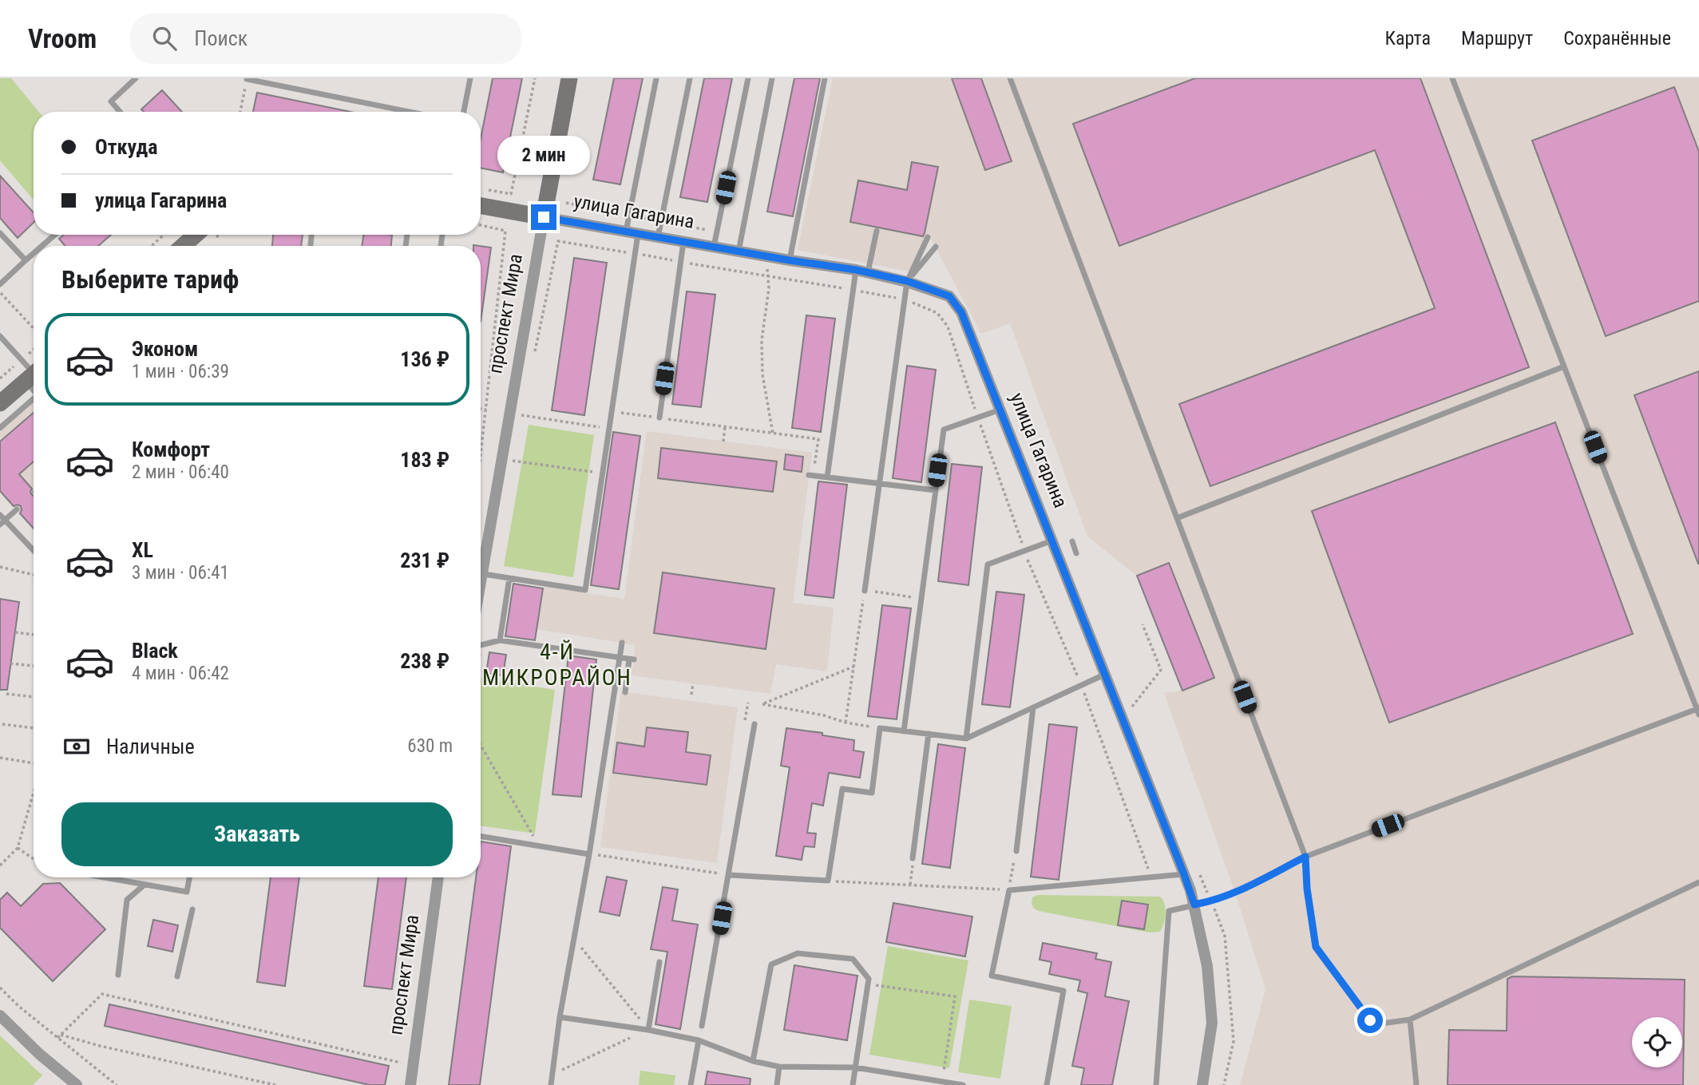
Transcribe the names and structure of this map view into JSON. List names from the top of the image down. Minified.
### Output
{"streets":{"street":["улица Гагарина","проспект Мира"]},"crossings":[["улица Гагарина","проспект Мира"]],"districts":["4-Й МИКРОРАЙОН"],"page":{"header":"Vroom","search":"Поиск","nav":["Карта","Маршрут","Сохранённые"],"banner":["Откуда","улица Гагарина"],"bubble":"2 мин","heading":"Выберите тариф","list":[{"name":"Эконом","note":"1 мин · 06:39","value":"136 ₽"},{"name":"Комфорт","note":"2 мин · 06:40","value":"183 ₽"},{"name":"XL","note":"3 мин · 06:41","value":"231 ₽"},{"name":"Black","note":"4 мин · 06:42","value":"238 ₽"}],"pay":["Наличные","630 m"],"buttons":"Заказать"}}
